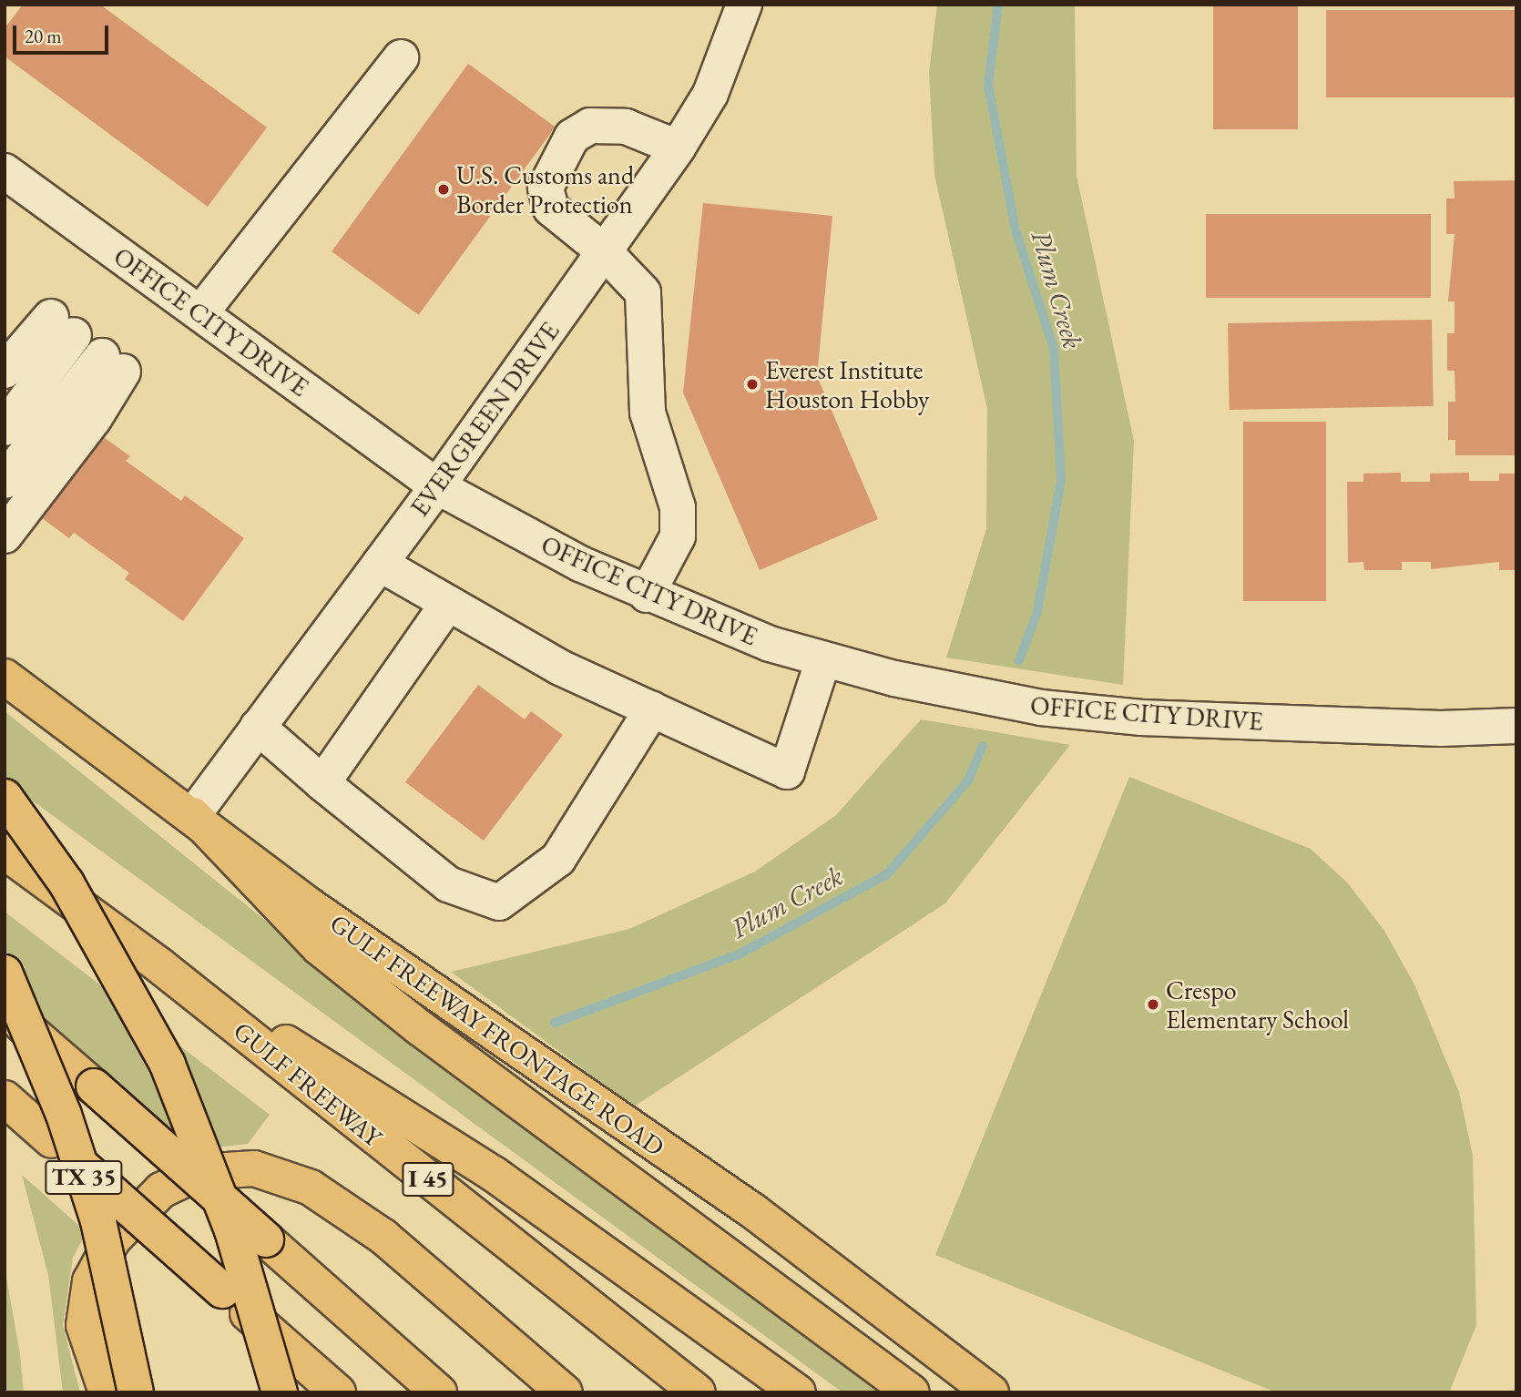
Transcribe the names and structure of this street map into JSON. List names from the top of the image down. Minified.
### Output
{"streets":{"main road":["GULF FREEWAY FRONTAGE ROAD","GULF FREEWAY","TX 35","I 45"],"street":["OFFICE CITY DRIVE","EVERGREEN DRIVE"]},"crossings":[["OFFICE CITY DRIVE","EVERGREEN DRIVE"],["EVERGREEN DRIVE","GULF FREEWAY FRONTAGE ROAD"]],"water":["Plum Creek"],"places":["U.S. Customs and Border Protection","Everest Institute Houston Hobby","Crespo Elementary School"],"scale_bar":"20 m"}
